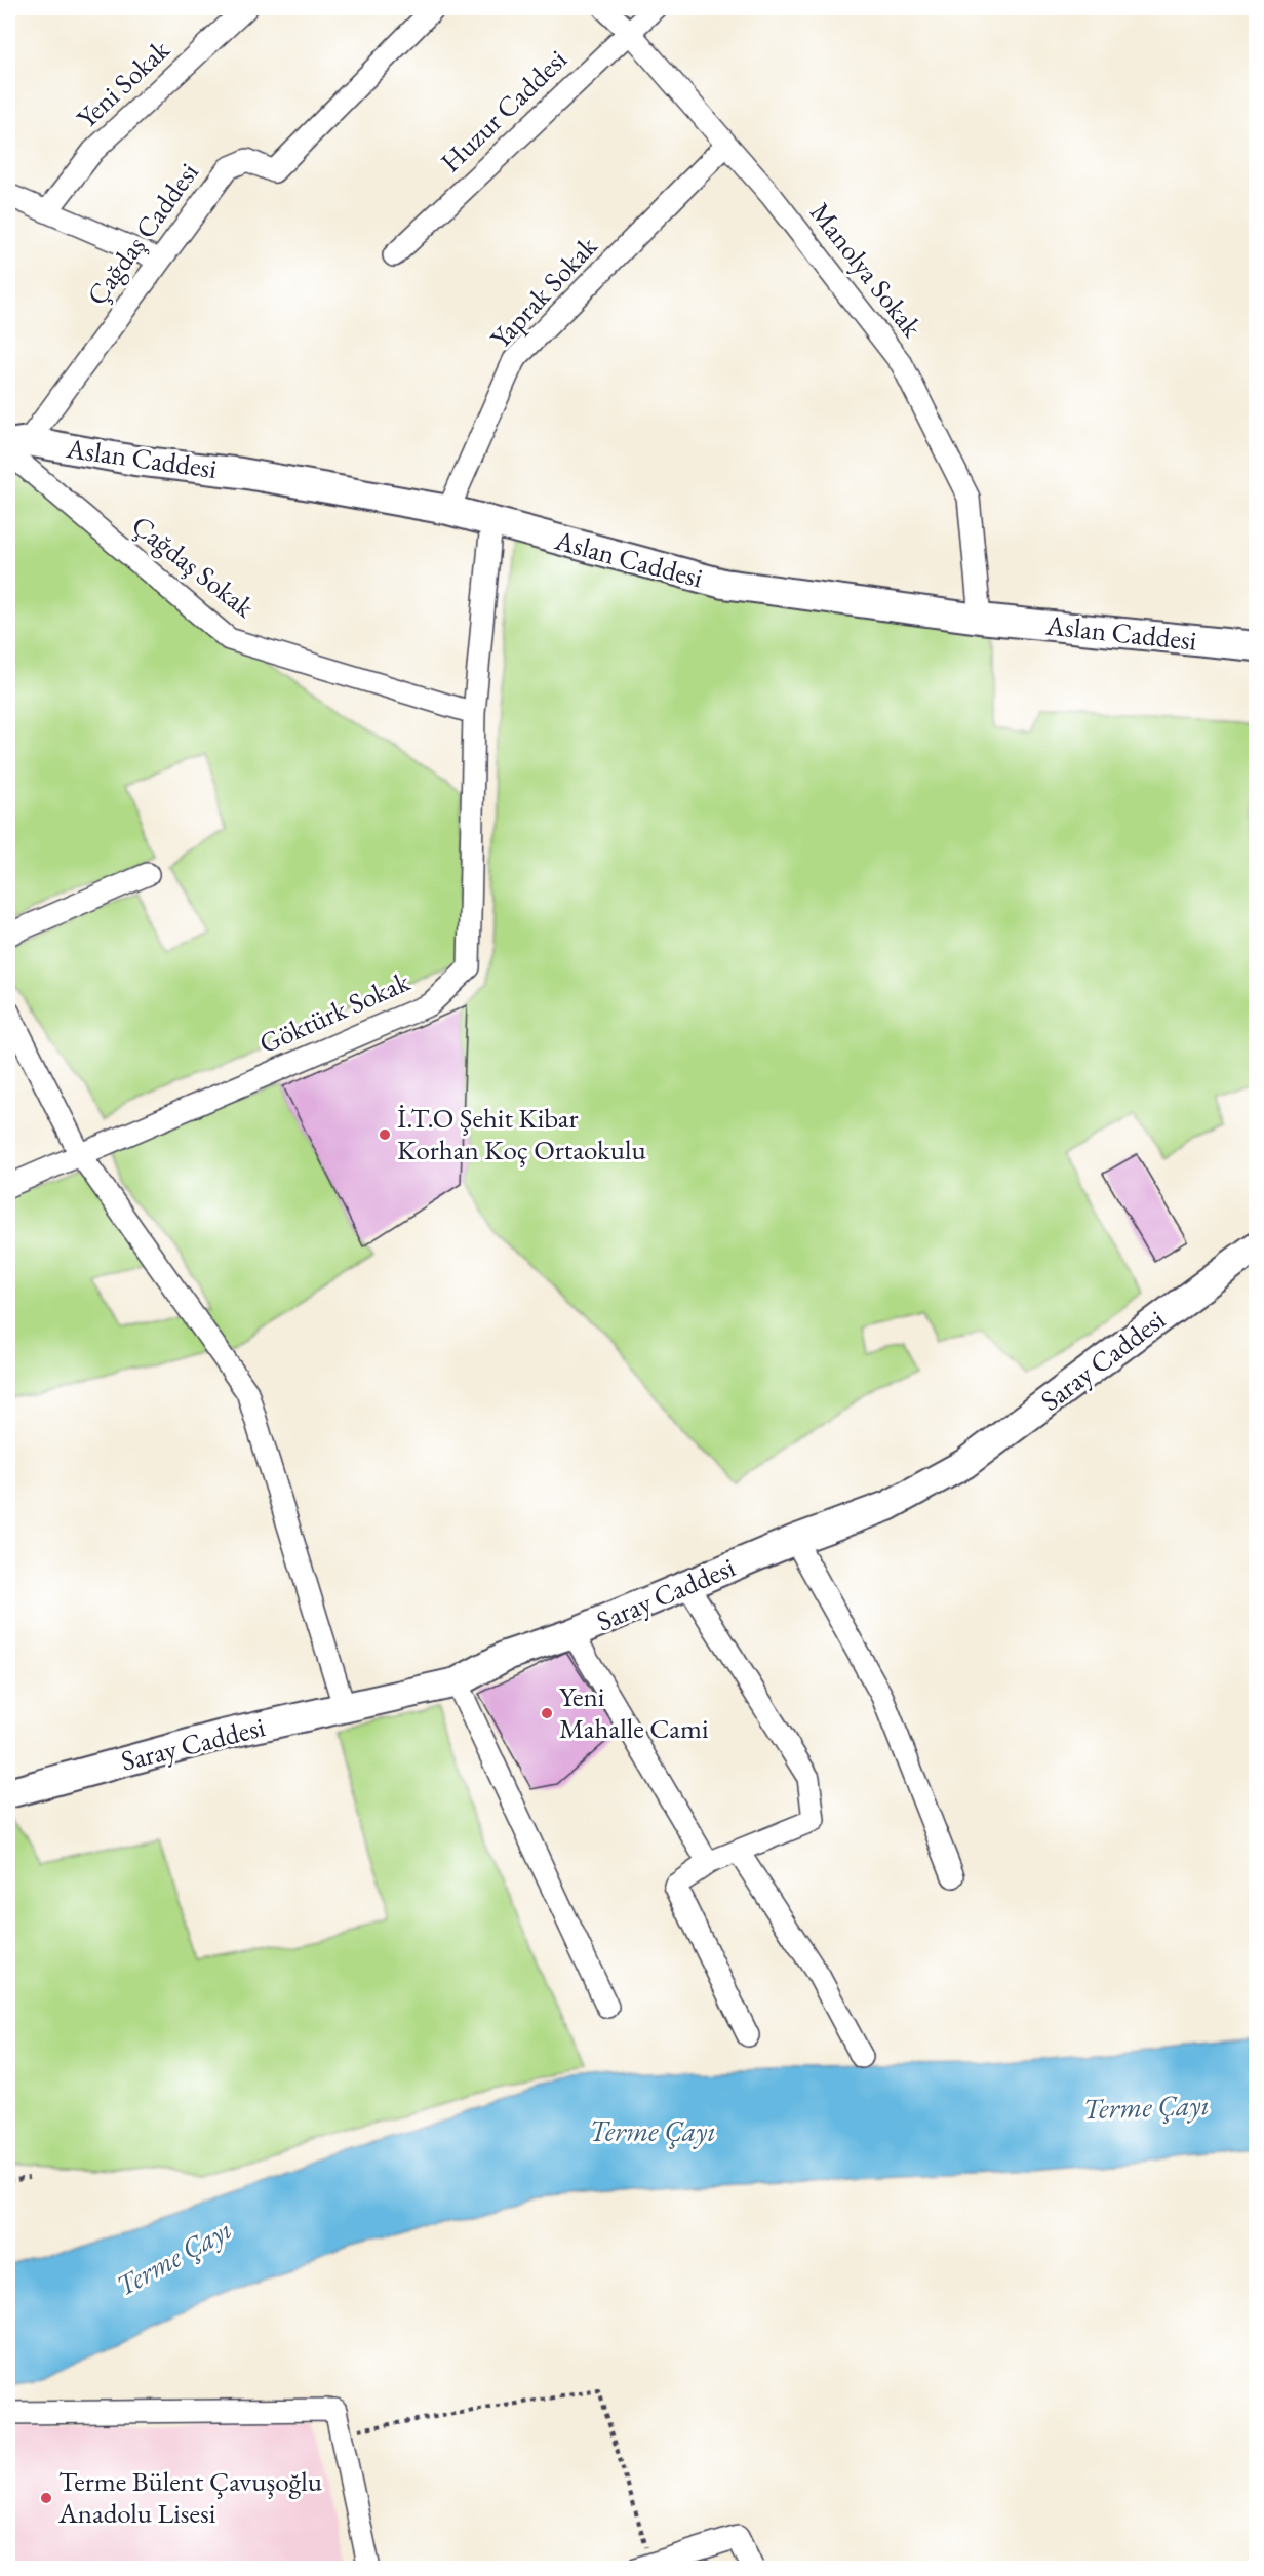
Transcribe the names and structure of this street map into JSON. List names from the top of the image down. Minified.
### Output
{"streets":{"main road":["Aslan Caddesi","Saray Caddesi"],"street":["Yeni Sokak","Huzur Caddesi","Çağdaş Caddesi","Manolya Sokak","Yaprak Sokak","Çağdaş Sokak","Göktürk Sokak"]},"crossings":[["Huzur Caddesi","Manolya Sokak"],["Çağdaş Caddesi","Aslan Caddesi"],["Çağdaş Caddesi","Çağdaş Sokak"],["Manolya Sokak","Yaprak Sokak"],["Manolya Sokak","Aslan Caddesi"],["Yaprak Sokak","Aslan Caddesi"],["Aslan Caddesi","Çağdaş Sokak"],["Aslan Caddesi","Göktürk Sokak"],["Çağdaş Sokak","Göktürk Sokak"]],"water":["Terme Çayı"],"places":["İ.T.O Şehit Kibar Korhan Koç Ortaokulu","Yeni Mahalle Cami","Terme Bülent Çavuşoğlu Anadolu Lisesi"]}
